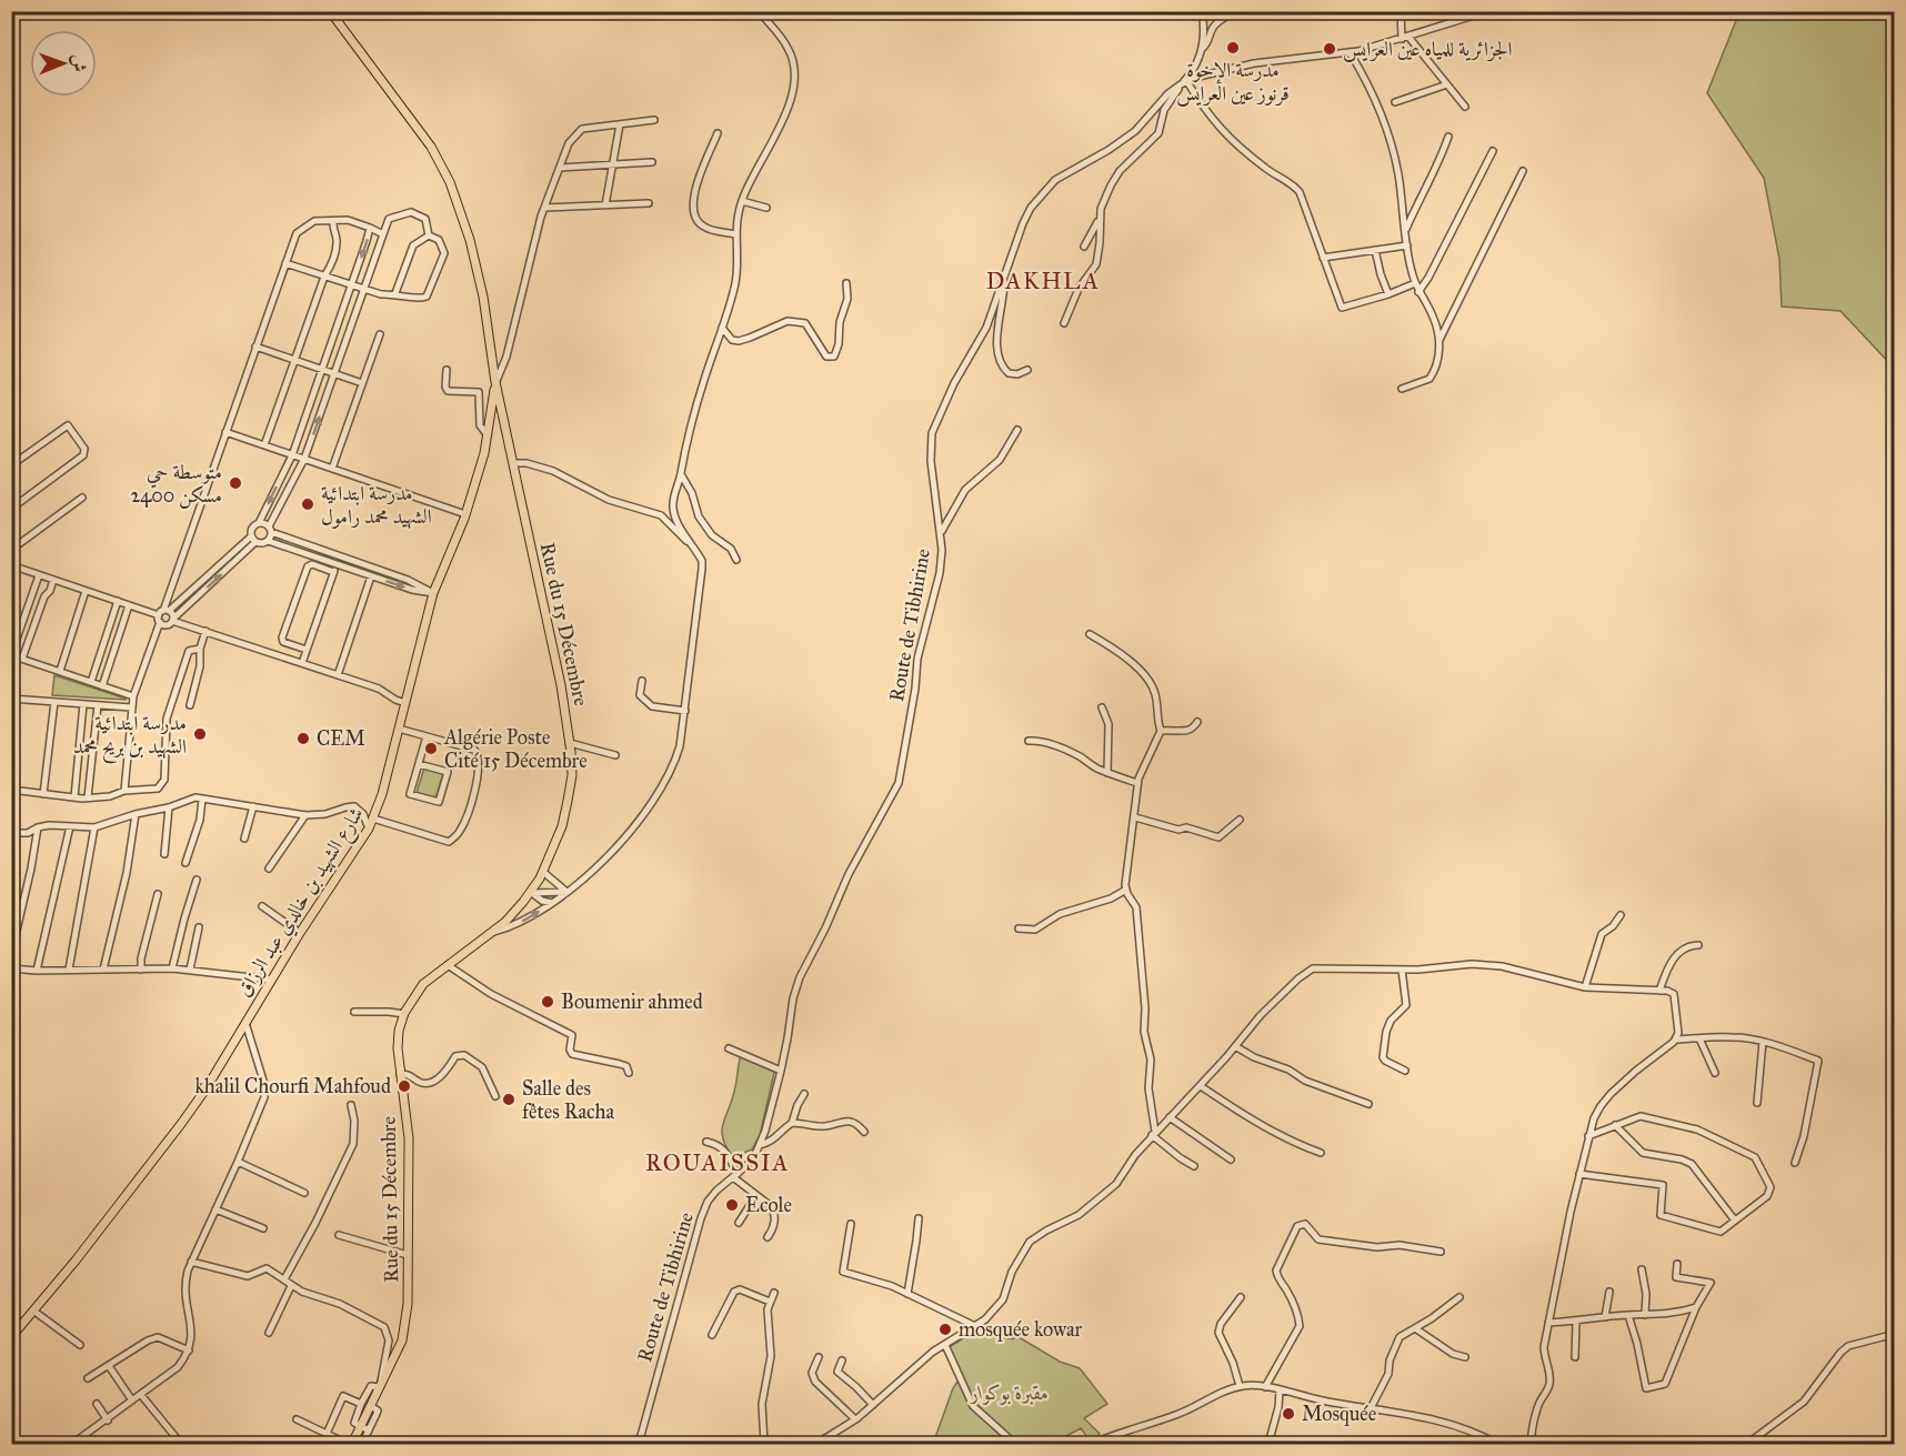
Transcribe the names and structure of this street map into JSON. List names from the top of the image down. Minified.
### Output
{"streets":{"main road":["Rue du 15 Décembre","شارع الشهيد بن خالدي عبد الرزاق"],"street":["Route de Tibhirine"]},"crossings":[["Rue du 15 Décembre","شارع الشهيد بن خالدي عبد الرزاق"]],"districts":["DAKHLA","ROUAISSIA"],"parks":["مقبرة بوكوار"],"places":["مدرسة الإخوة قرنوز عين العرايس","الجزائرية للمياه عين العرايس","متوسطة حي 2400 مسكن","مدرسة ابتدائية الشهيد محمد رامول","مدرسة ابتدائية الشهيد بن بريح محمد","CEM","Algérie Poste Cité 15 Décembre","Boumenir ahmed","khalil Chourfi Mahfoud","Salle des fêtes Racha","Ecole","mosquée kowar","Mosquée"],"north":"right"}
